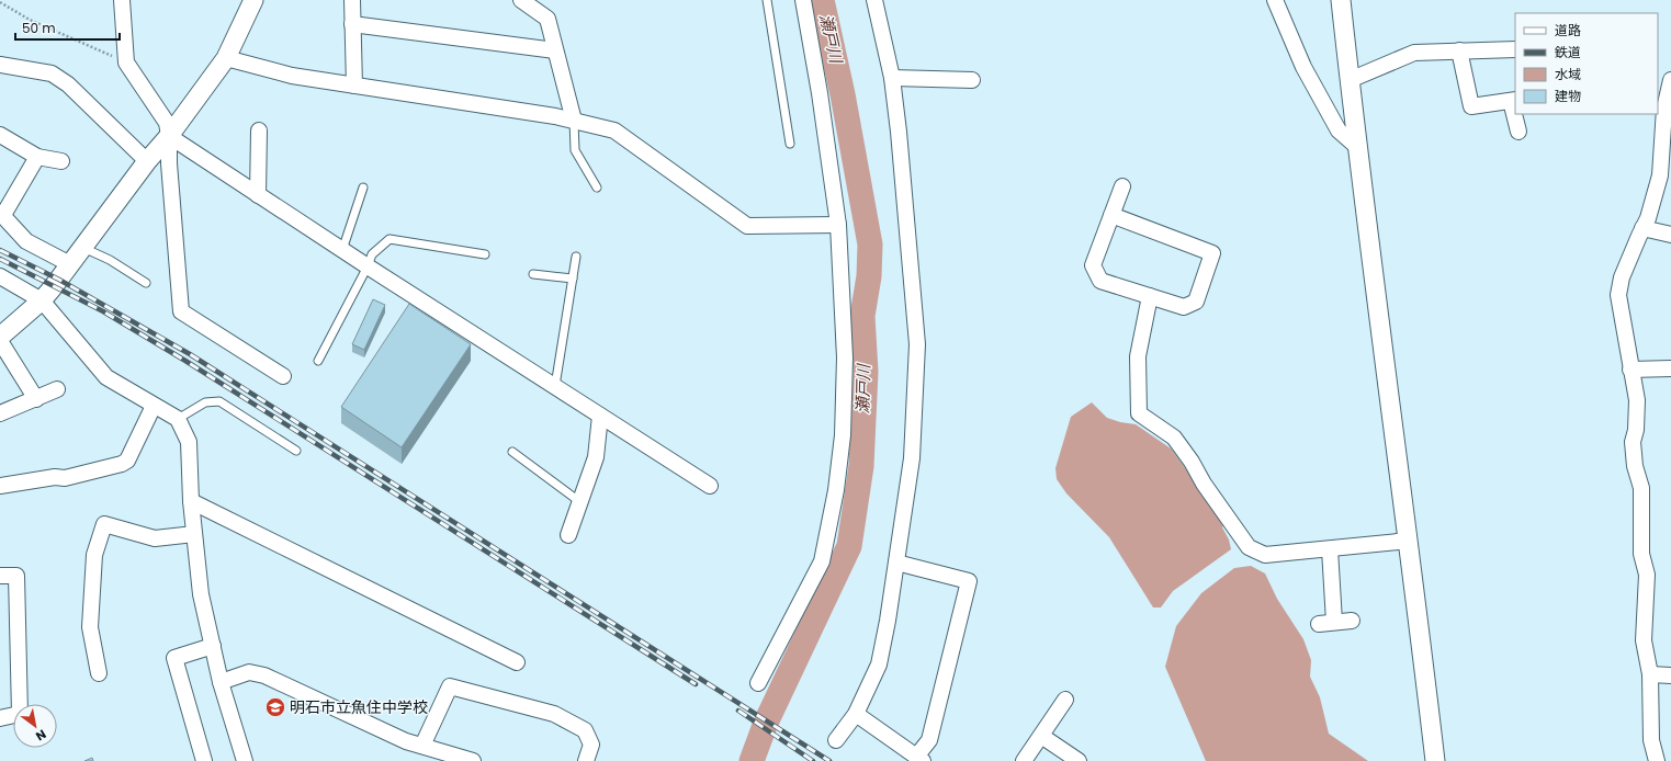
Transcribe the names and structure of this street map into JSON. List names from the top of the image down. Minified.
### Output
{"water":["瀬戸川"],"places":{"school or university":["明石市立魚住中学校"]},"legend":["道路","鉄道","水域","建物"],"scale_bar":"50 m","north":"bottom right"}
